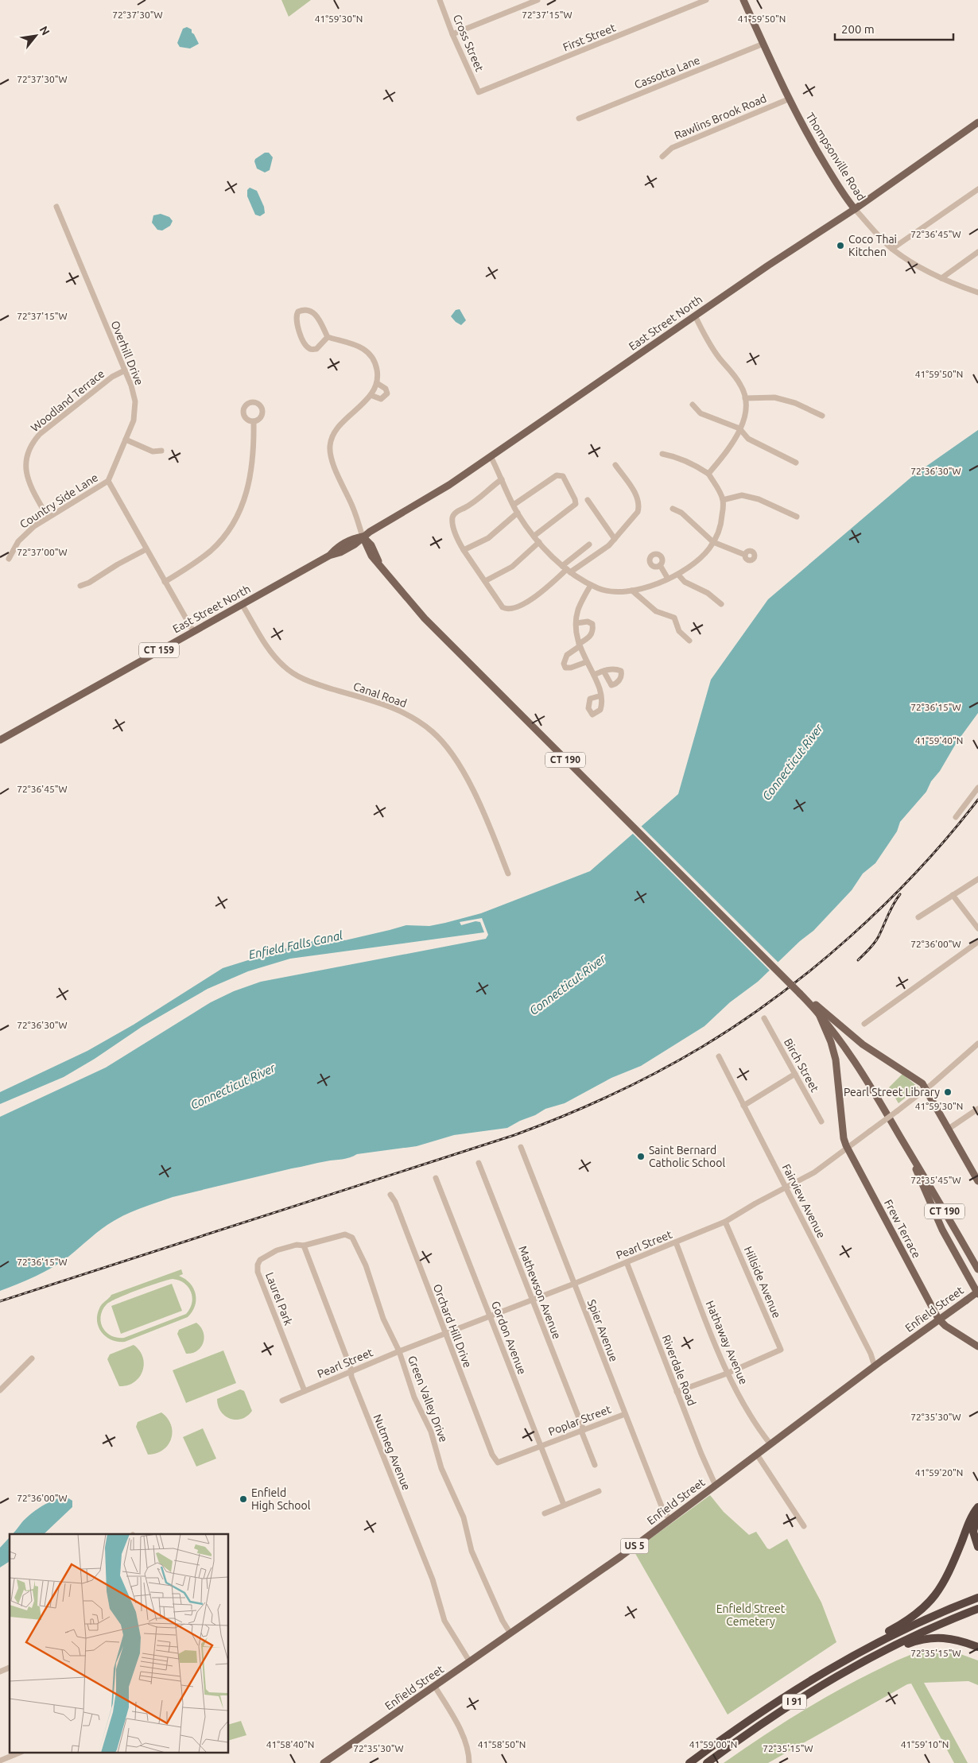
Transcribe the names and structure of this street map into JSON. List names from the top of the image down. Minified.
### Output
{"streets":{"highway":["I 91"],"main road":["Thompsonville Road","East Street North","CT 159","CT 190","Frew Terrace","Enfield Street","US 5"],"street":["First Street","Cross Street","Cassotta Lane","Rawlins Brook Road","Overhill Drive","Woodland Terrace","Country Side Lane","Canal Road","Birch Street","Fairview Avenue","Pearl Street","Hillside Avenue","Mathewson Avenue","Laurel Park","Orchard Hill Drive","Spier Avenue","Gordon Avenue","Hathaway Avenue","Riverdale Road","Green Valley Drive","Poplar Street","Nutmeg Avenue"]},"crossings":[["First Street","Cross Street"],["Cassotta Lane","Thompsonville Road"],["Rawlins Brook Road","Thompsonville Road"],["Thompsonville Road","East Street North"],["East Street North","Canal Road"],["East Street North","CT 190"],["Overhill Drive","Woodland Terrace"],["Overhill Drive","Country Side Lane"],["Woodland Terrace","Country Side Lane"],["CT 190","Frew Terrace"],["CT 190","Enfield Street"],["Fairview Avenue","Pearl Street"],["Fairview Avenue","Enfield Street"],["Frew Terrace","Pearl Street"],["Frew Terrace","Enfield Street"],["Pearl Street","Hillside Avenue"],["Pearl Street","Mathewson Avenue"],["Pearl Street","Laurel Park"],["Pearl Street","Orchard Hill Drive"],["Pearl Street","Spier Avenue"],["Pearl Street","Gordon Avenue"],["Pearl Street","Hathaway Avenue"],["Pearl Street","Riverdale Road"],["Pearl Street","Green Valley Drive"],["Pearl Street","Nutmeg Avenue"],["Hillside Avenue","Hathaway Avenue"],["Mathewson Avenue","Poplar Street"],["Laurel Park","Green Valley Drive"],["Laurel Park","Nutmeg Avenue"],["Enfield Street","Spier Avenue"],["Enfield Street","Hathaway Avenue"],["Enfield Street","Riverdale Road"],["Enfield Street","Green Valley Drive"],["Enfield Street","Nutmeg Avenue"],["Orchard Hill Drive","Poplar Street"],["Spier Avenue","Poplar Street"],["Gordon Avenue","Poplar Street"]],"water":["Connecticut River","Enfield Falls Canal"],"parks":["Enfield Street Cemetery"],"places":["Coco Thai Kitchen","Pearl Street Library","Saint Bernard Catholic School","Enfield High School"],"scale_bar":"200 m","north":"top right","coordinates":["72°37'30\"W","72°37'15\"W","41°59'30\"N","41°59'50\"N","72°36'45\"W","72°36'30\"W","72°37'00\"W","72°36'15\"W","41°59'40\"N","72°36'00\"W","72°35'45\"W","72°35'30\"W","41°59'20\"N","72°35'15\"W","41°58'40\"N","41°58'50\"N","41°59'00\"N","41°59'10\"N"]}
